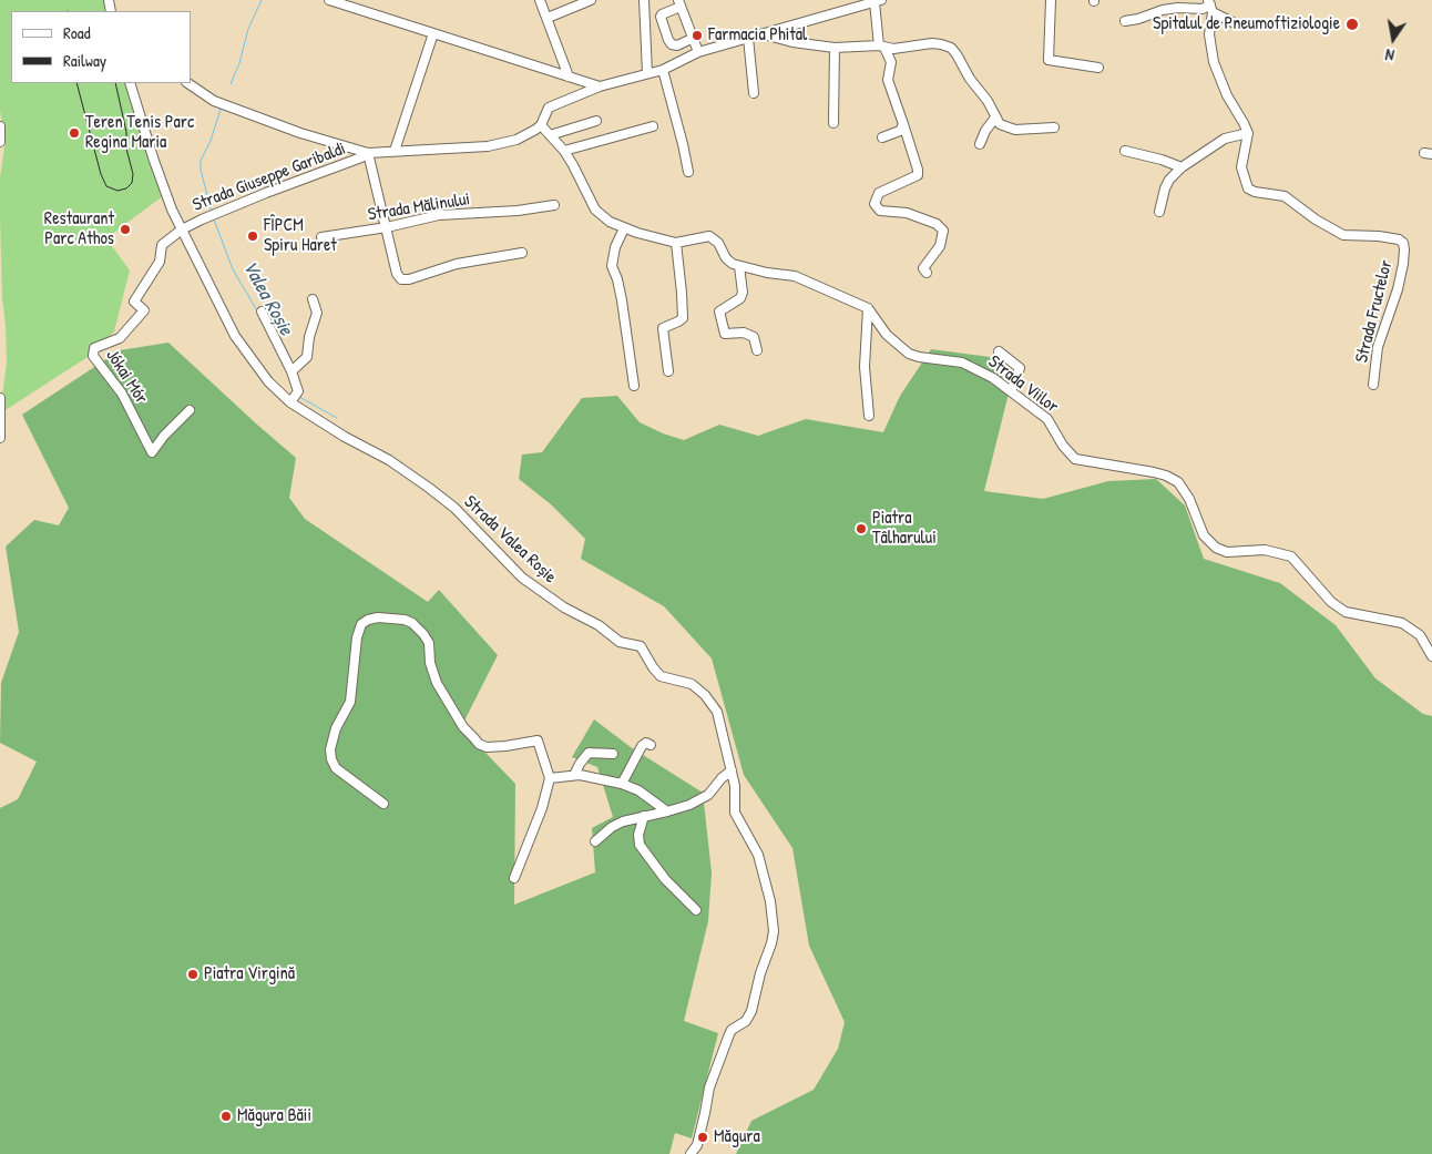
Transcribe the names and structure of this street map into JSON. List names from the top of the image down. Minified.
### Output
{"streets":{"street":["Strada Giuseppe Garibaldi","Strada Mălinului","Strada Fructelor","Jókai Mór","Strada Viilor","Strada Valea Roșie"]},"crossings":[["Strada Giuseppe Garibaldi","Jókai Mór"],["Strada Giuseppe Garibaldi","Strada Valea Roșie"],["Jókai Mór","Strada Valea Roșie"]],"water":["Valea Roșie"],"places":["Spitalul de Pneumoftiziologie","Farmacia Phital","Teren Tenis Parc Regina Maria","Restaurant Parc Athos","FÎPCM Spiru Haret","Piatra Tâlharului","Piatra Virgină","Măgura Băii","Măgura"],"legend":["Road","Railway"],"north":"bottom"}
